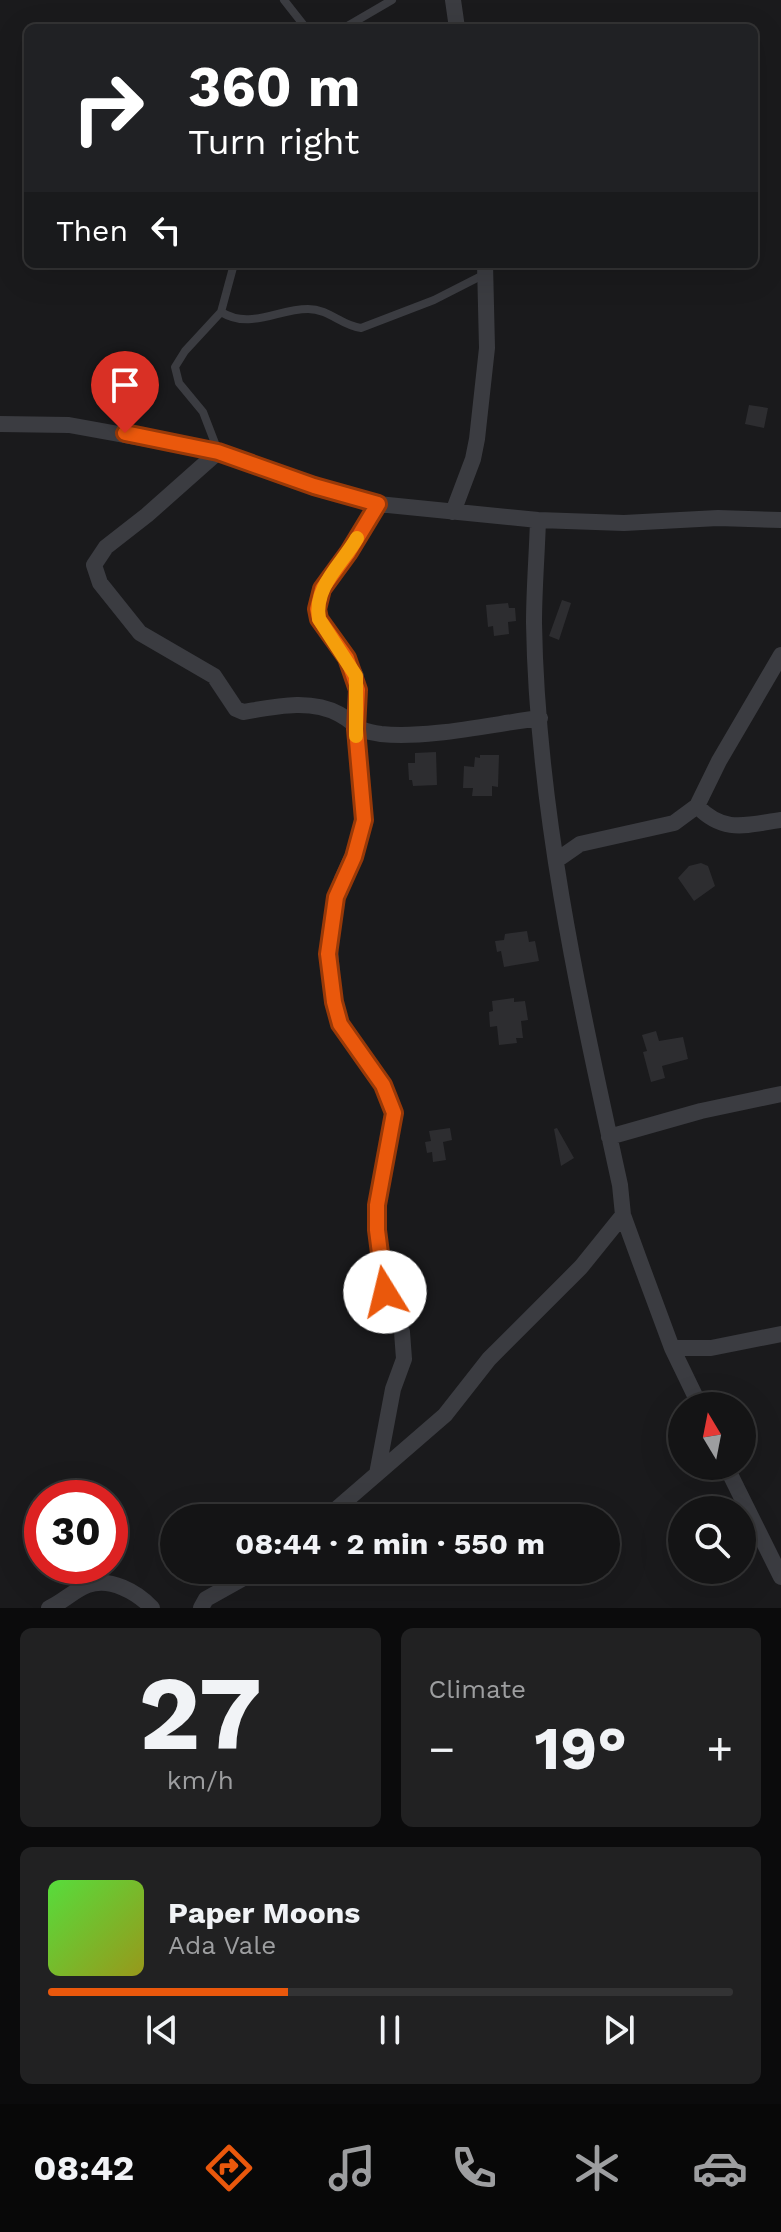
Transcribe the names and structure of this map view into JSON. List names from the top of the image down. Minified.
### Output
{"north":"top","page":{"turn":["360 m","Turn right"],"then":"Then","limit":"30","trip":"08:44 · 2 min · 550 m","tile":[["27","km/h"],"Climate"],"heat":["−","19°","+"],"song":["Paper Moons","Ada Vale"],"tabs":"08:42"}}
